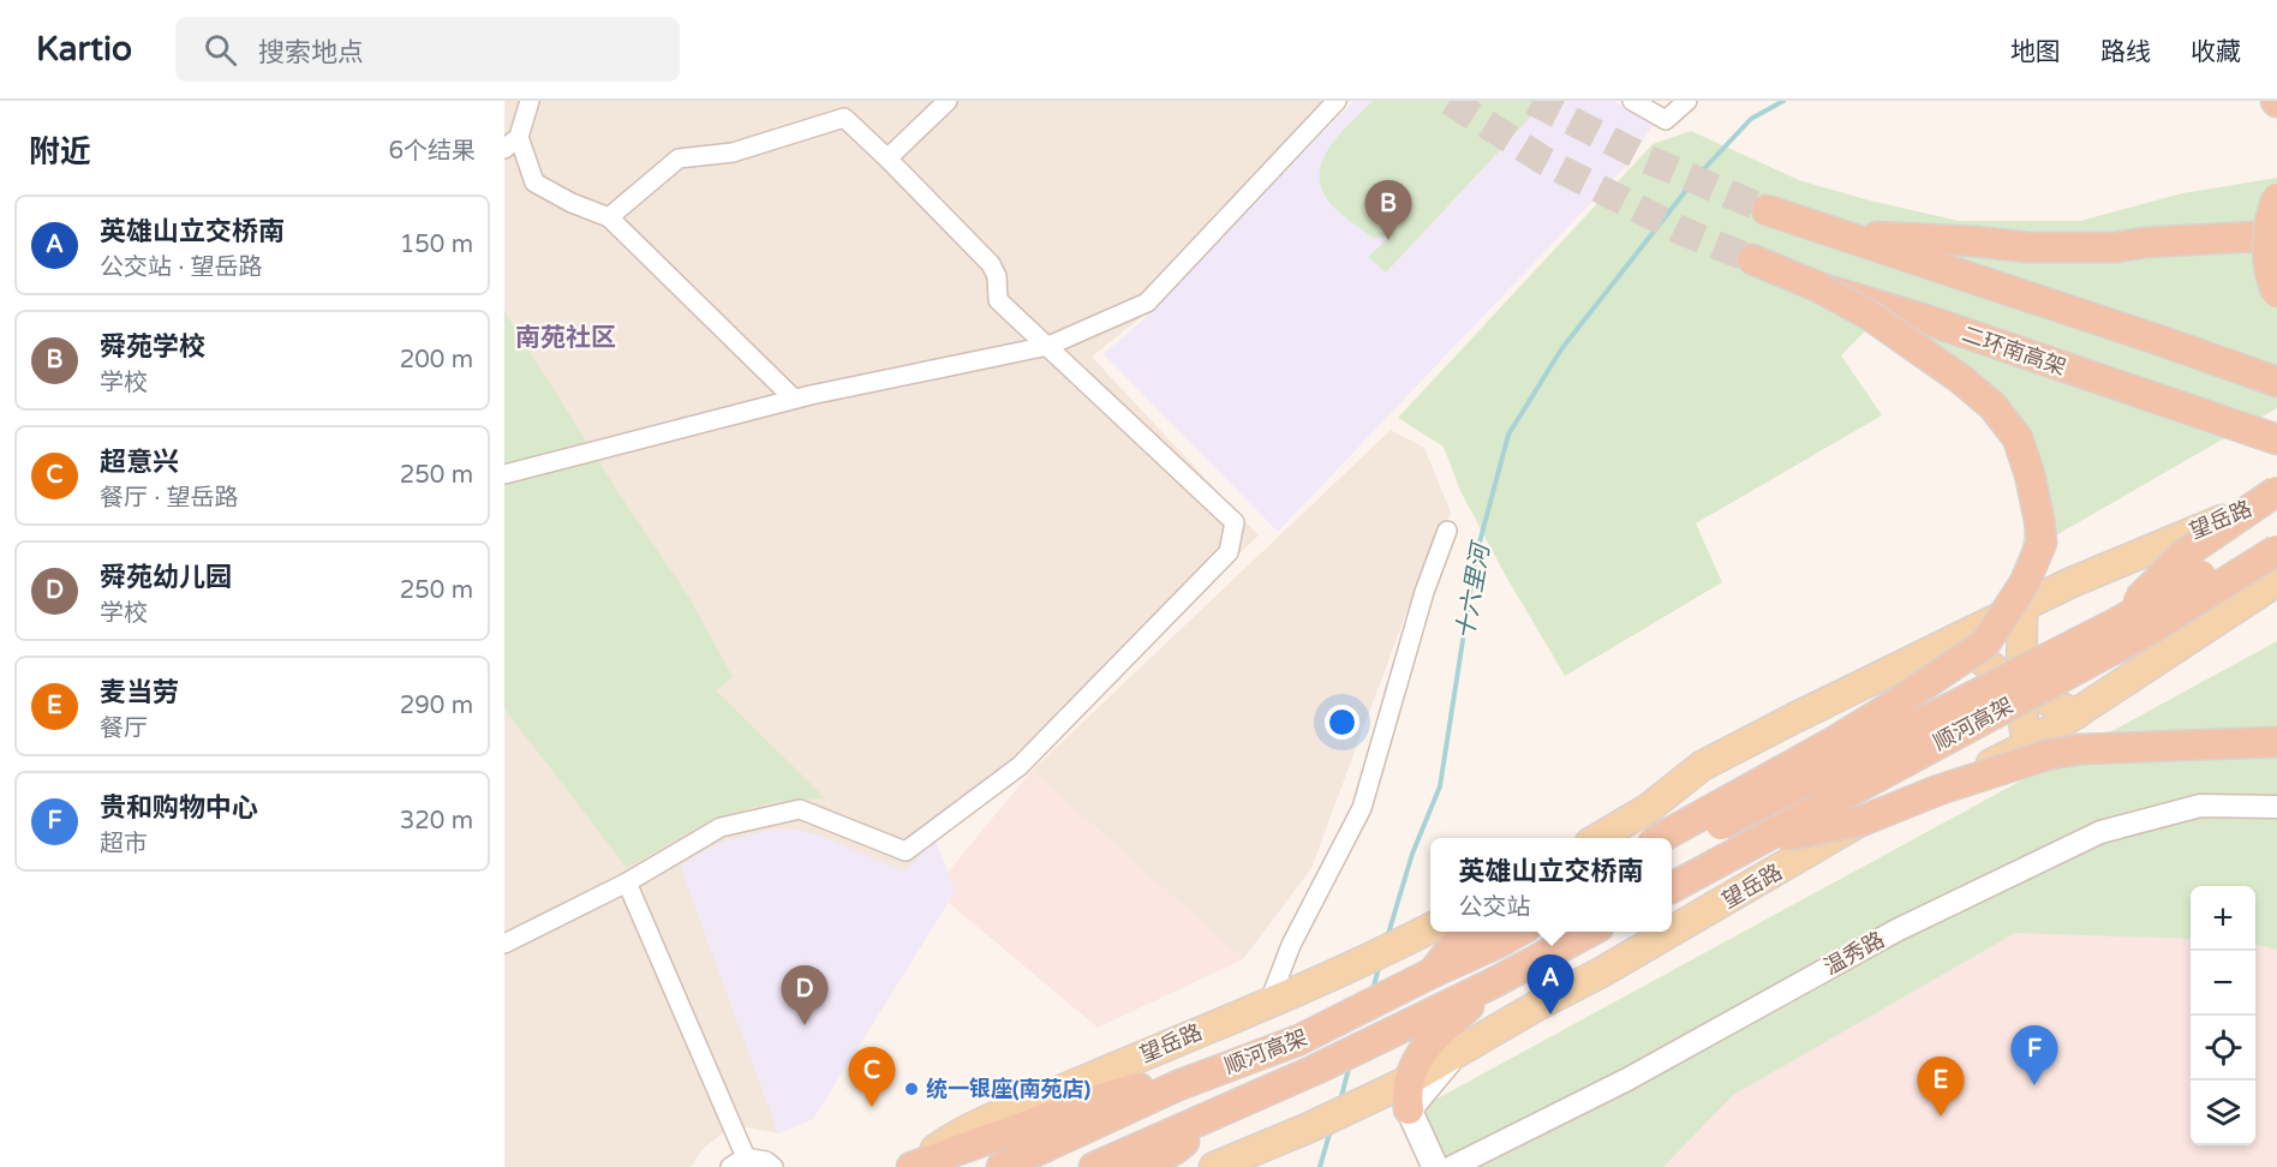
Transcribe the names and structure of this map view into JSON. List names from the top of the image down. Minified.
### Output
{"streets":{"highway":["二环南高架","顺河高架"],"main road":["望岳路"],"street":["温秀路"]},"districts":["南苑社区"],"water":["十六里河"],"places":["统一银座(南苑店)"],"page":{"header":"Kartio","search":"搜索地点","nav":["地图","路线","收藏"],"heading":["附近","6个结果"],"pins":["B","A","D","F","C","E"],"list":[{"mark":"A","name":"英雄山立交桥南","note":"公交站 · 望岳路","value":"150 m"},{"mark":"B","name":"舜苑学校","note":"学校","value":"200 m"},{"mark":"C","name":"超意兴","note":"餐厅 · 望岳路","value":"250 m"},{"mark":"D","name":"舜苑幼儿园","note":"学校","value":"250 m"},{"mark":"E","name":"麦当劳","note":"餐厅","value":"290 m"},{"mark":"F","name":"贵和购物中心","note":"超市","value":"320 m"}],"popup":["英雄山立交桥南","公交站"],"map_buttons":["+","−"]}}
